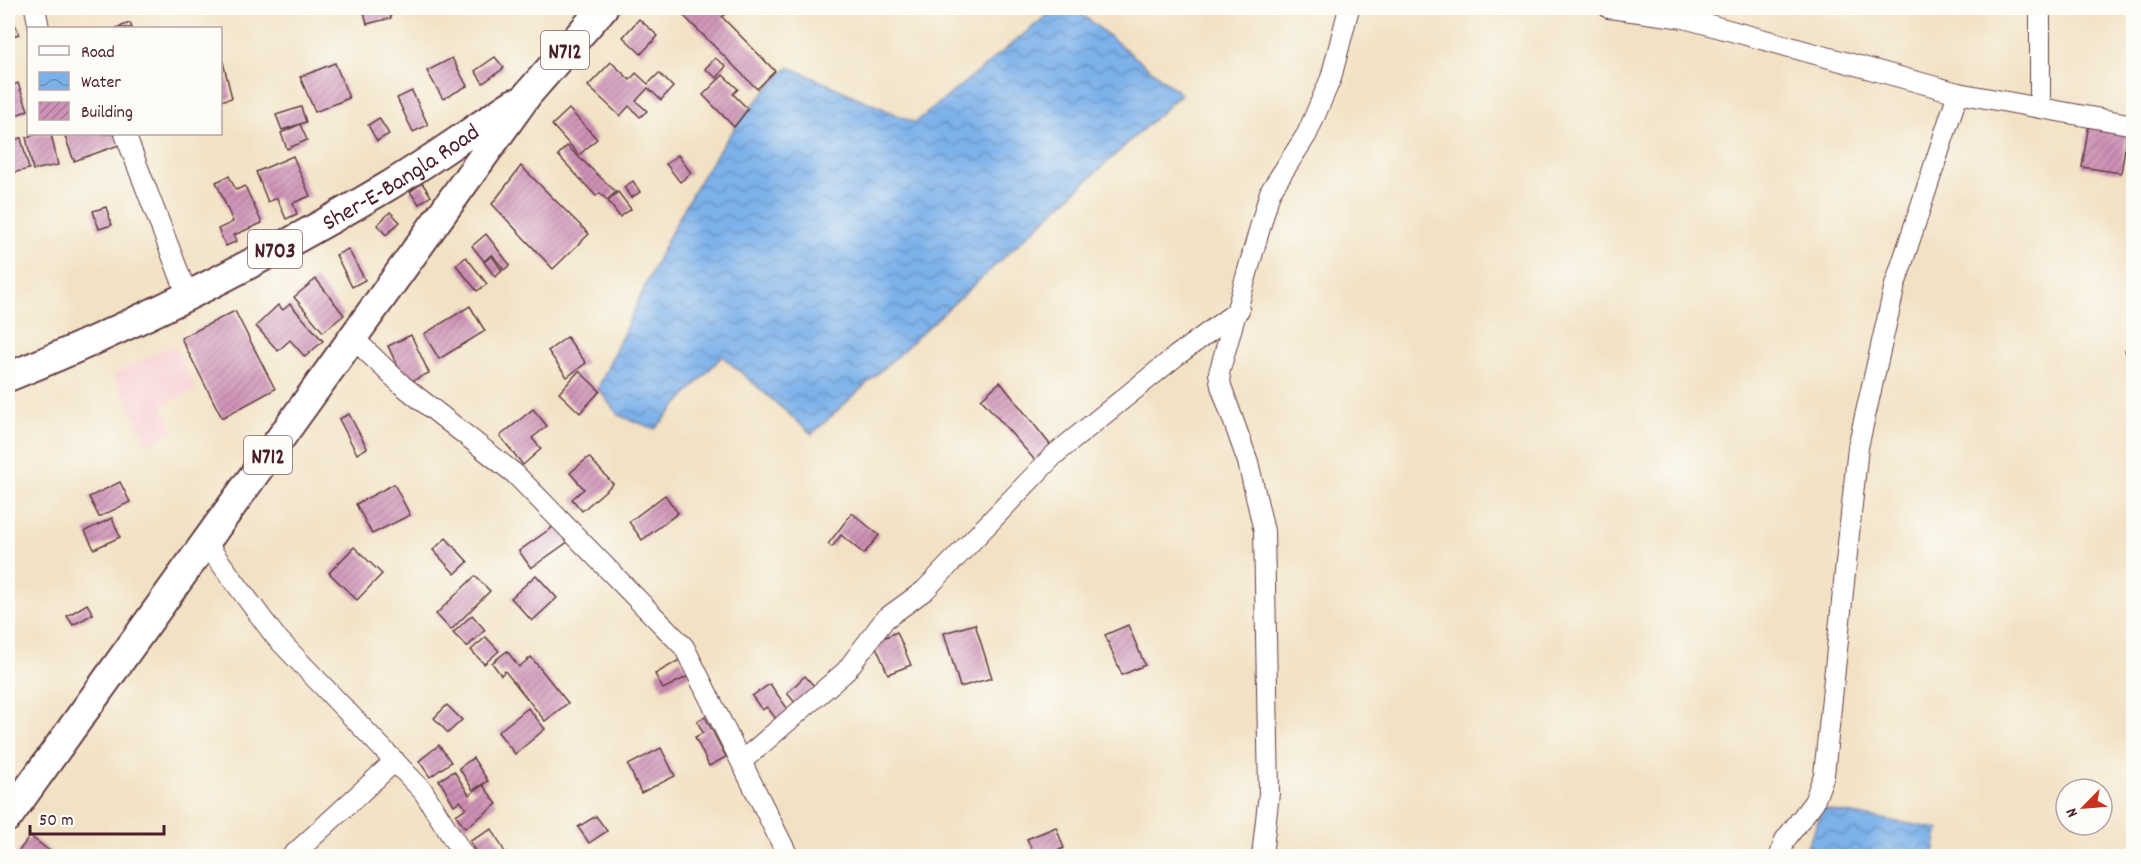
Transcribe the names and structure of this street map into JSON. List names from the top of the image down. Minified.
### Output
{"streets":{"highway":["N712","Sher-E-Bangla Road","N703"]},"crossings":[["N712","Sher-E-Bangla Road"]],"legend":["Road","Water","Building"],"scale_bar":"50 m","north":"bottom left"}
